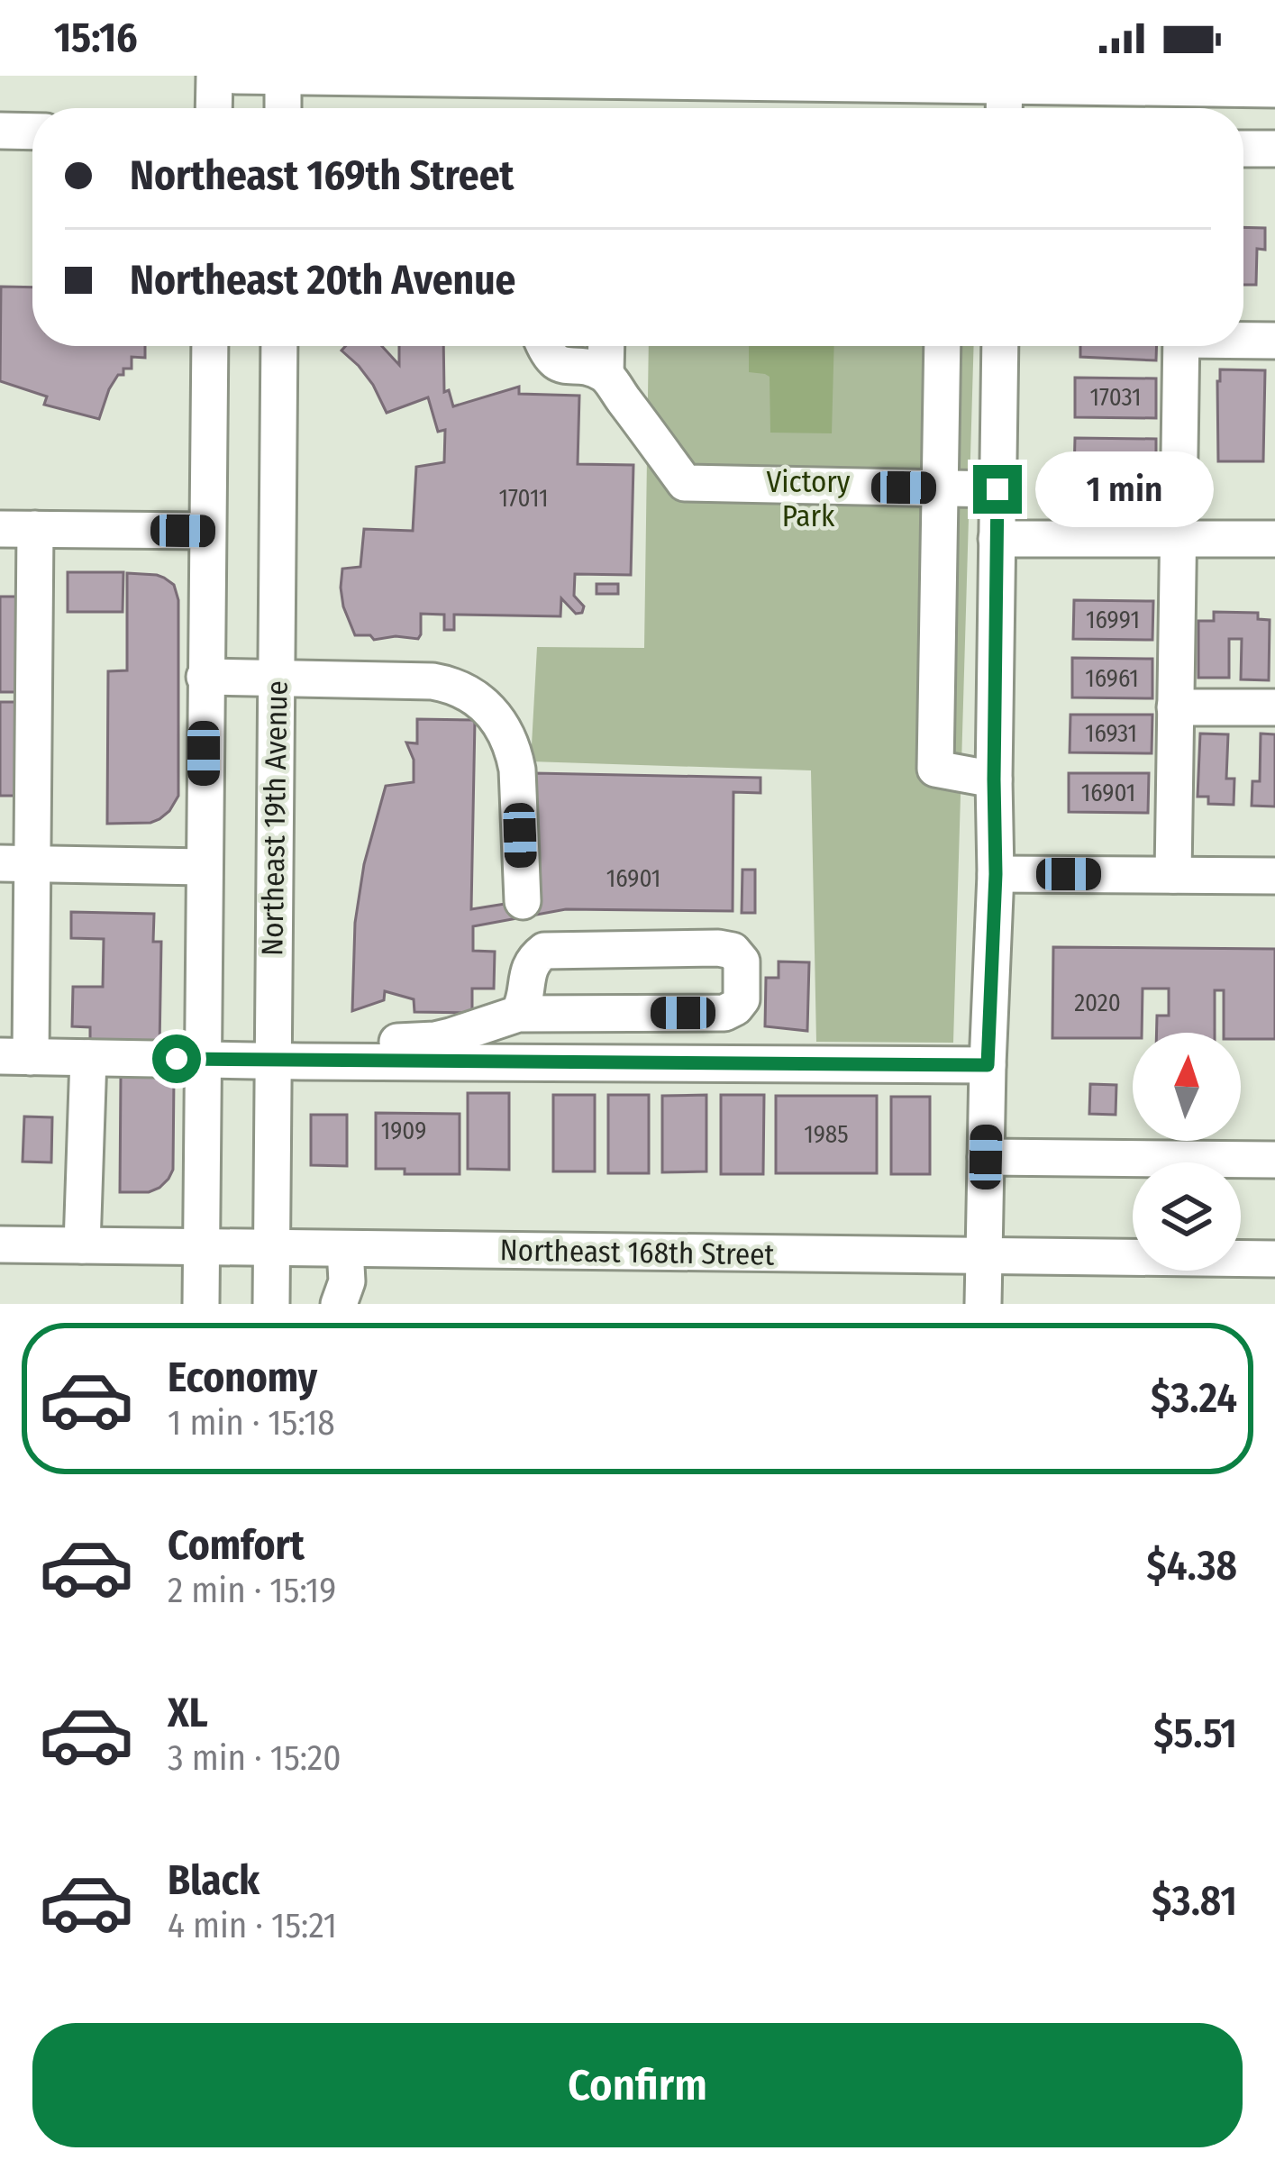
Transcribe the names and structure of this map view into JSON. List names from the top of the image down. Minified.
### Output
{"streets":{"street":["Northeast 19th Avenue","Northeast 168th Street"]},"crossings":[["Northeast 19th Avenue","Northeast 168th Street"]],"parks":["Victory Park"],"house_numbers":["17031","17011","16991","16961","16931","16901","16901","2020","1909","1985"],"north":"top","page":{"status":"15:16","banner":["Northeast 169th Street","Northeast 20th Avenue"],"bubble":"1 min","list":[{"name":"Economy","note":"1 min · 15:18","value":"$3.24"},{"name":"Comfort","note":"2 min · 15:19","value":"$4.38"},{"name":"XL","note":"3 min · 15:20","value":"$5.51"},{"name":"Black","note":"4 min · 15:21","value":"$3.81"}],"buttons":"Confirm"}}
